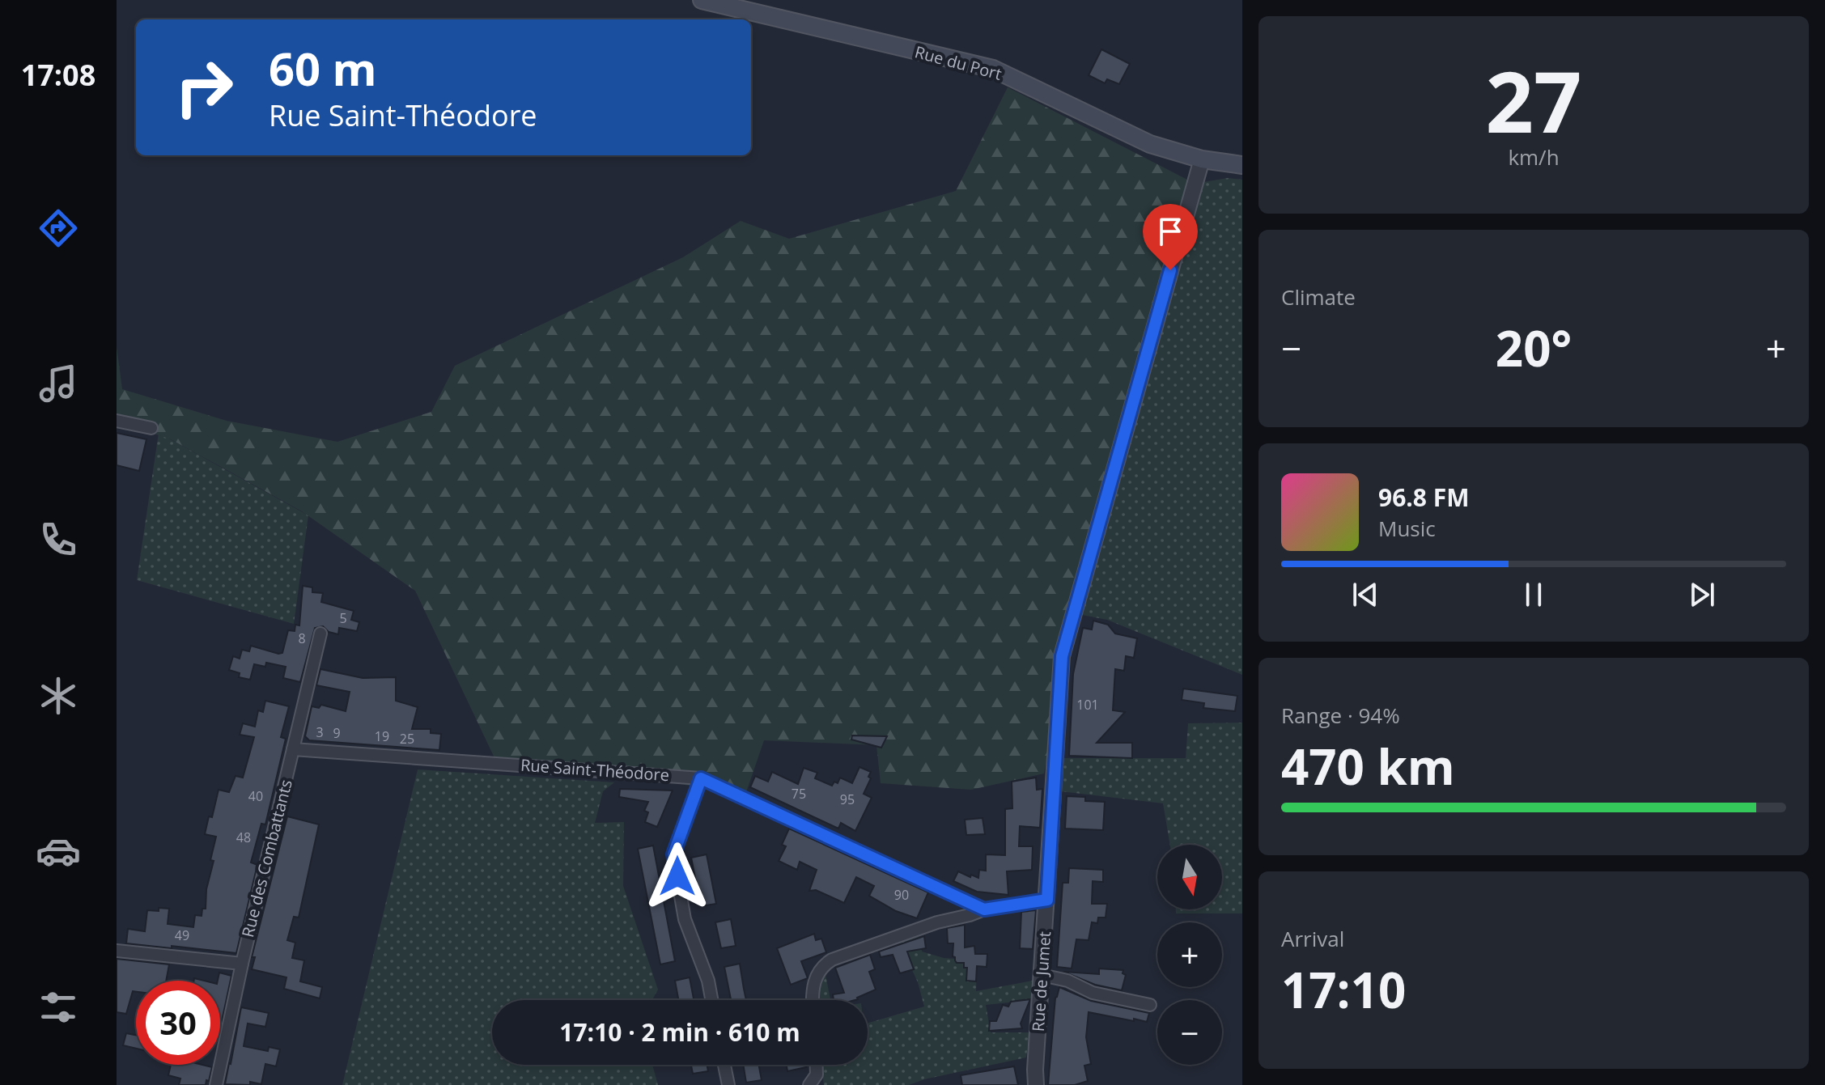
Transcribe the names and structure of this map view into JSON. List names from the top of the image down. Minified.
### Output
{"streets":{"main road":["Rue du Port"],"street":["Rue Saint-Théodore","Rue des Combattants","Rue de Jumet"]},"crossings":[["Rue du Port","Rue de Jumet"],["Rue Saint-Théodore","Rue des Combattants"]],"house_numbers":["5","8","101","3","9","19","25","75","40","95","48","90","49"],"north":"bottom","page":{"tabs":"17:08","tile":[["27","km/h"],"Climate",["Range · 94%","470 km"],["Arrival","17:10"]],"turn":["60 m","Rue Saint-Théodore"],"heat":["−","20°","+"],"song":["96.8 FM","Music"],"map_buttons":["+","−"],"limit":"30","trip":"17:10 · 2 min · 610 m"}}
